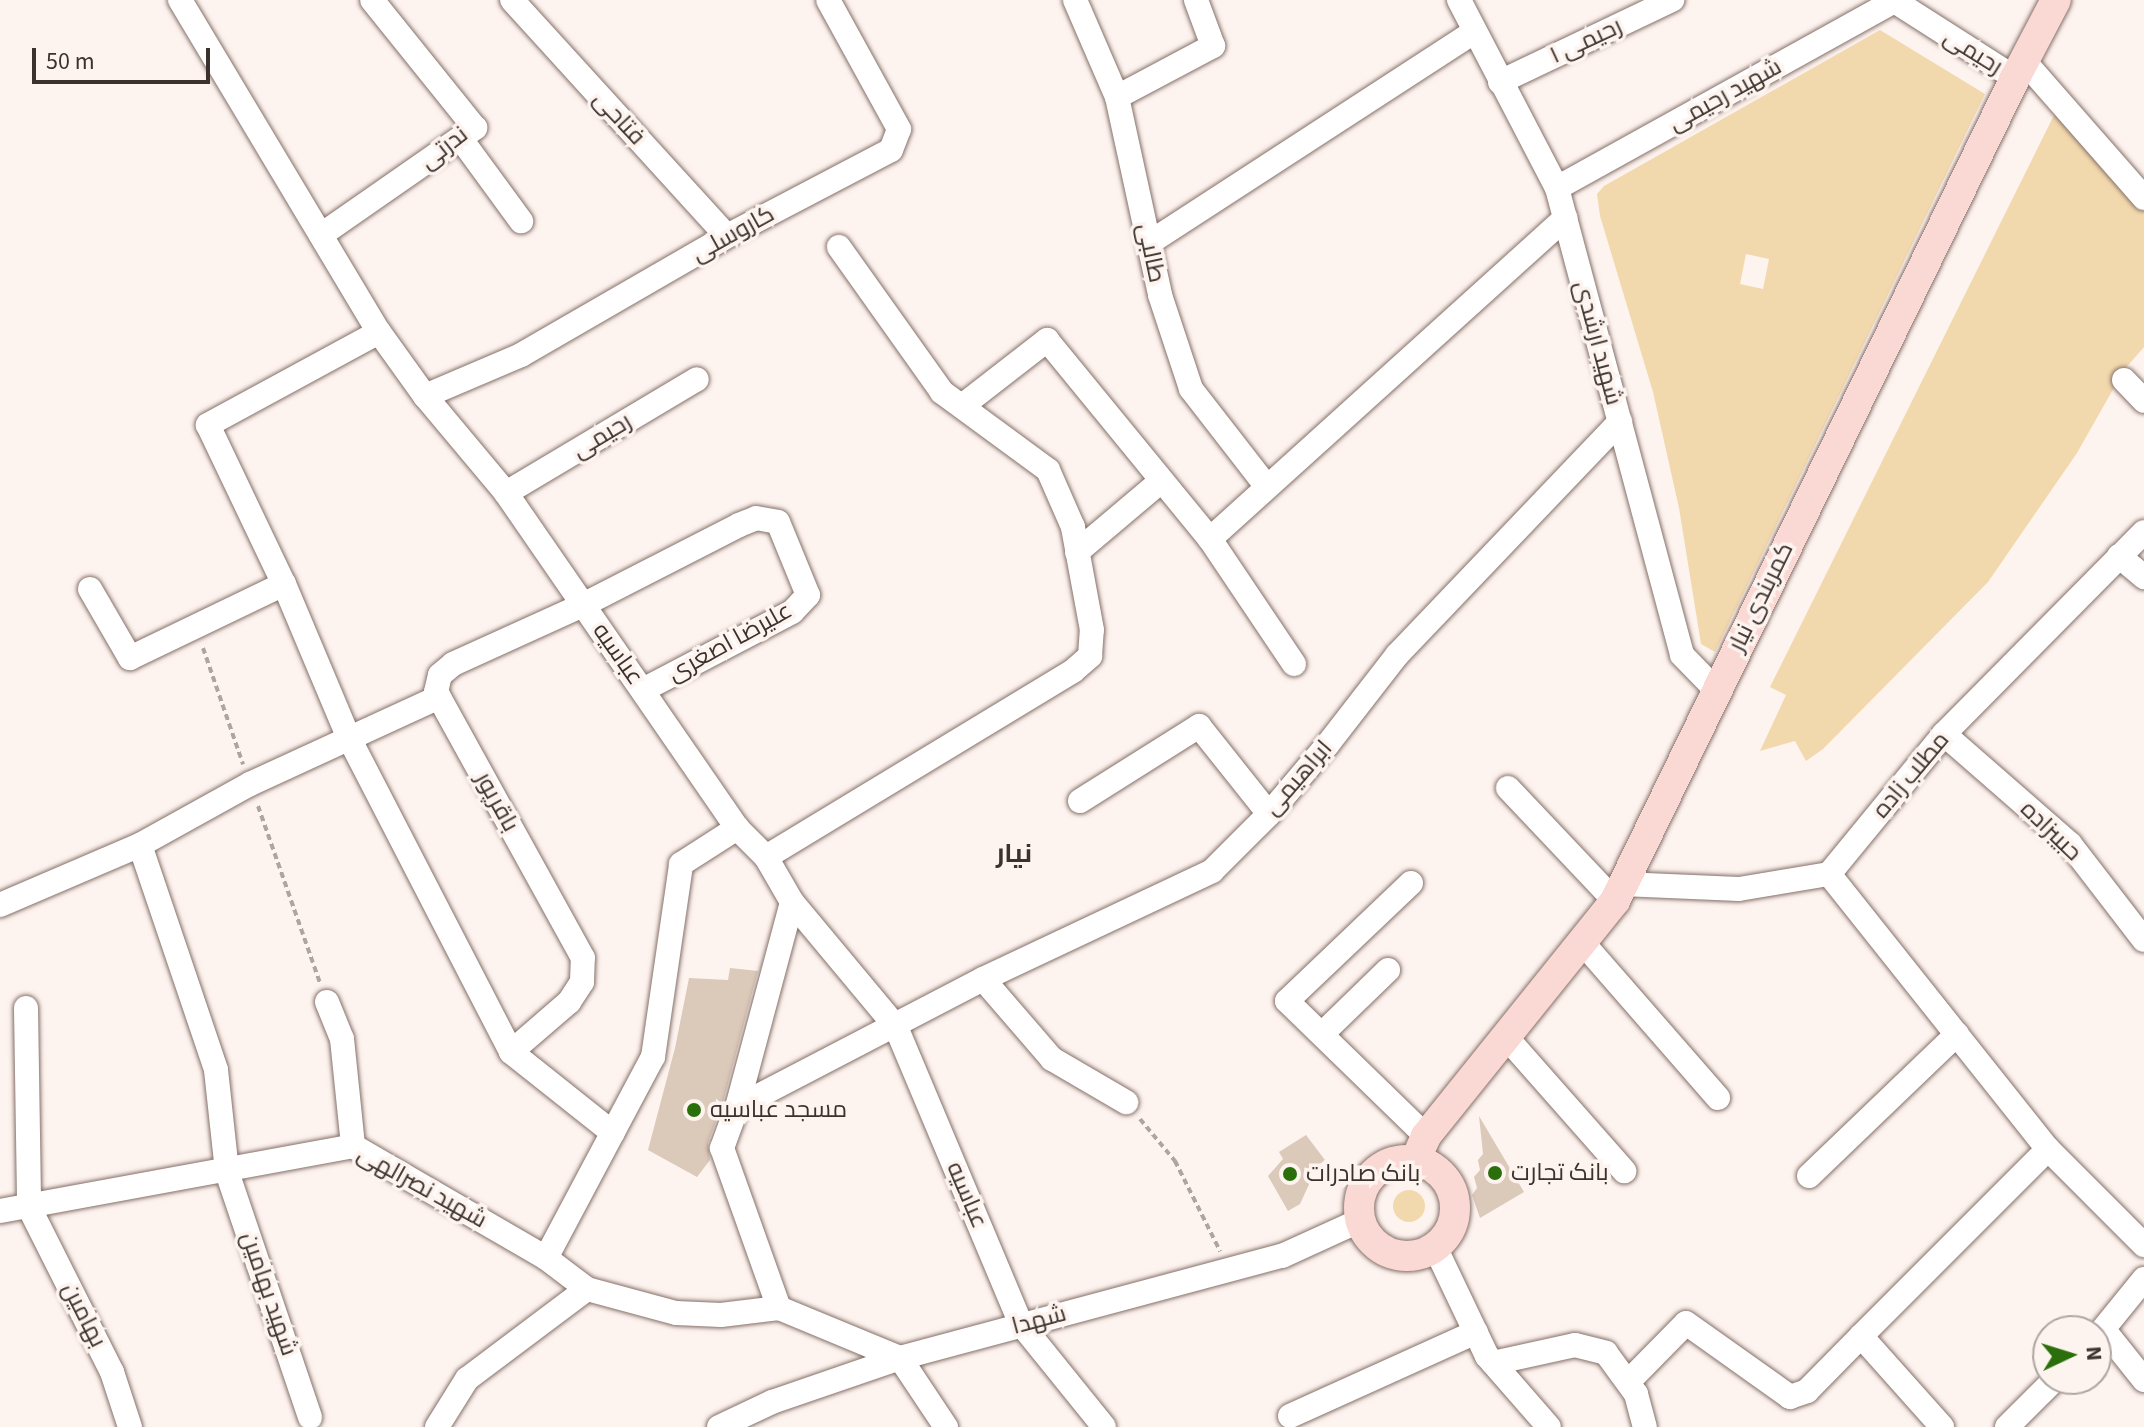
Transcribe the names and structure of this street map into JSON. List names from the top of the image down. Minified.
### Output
{"streets":{"main road":["کمربندی نیار"],"street":["رحیمی ۱","رحیمی","شهید رحیمی","فتاحی","ندرتی","کاروسلی","طالبی","شهید ارشدی","علیرضا اصغری","عباسیه","مطلب زاده","ابراهیمی","باقرپور","حبیبزاده","شهید نصرالهی","شهید بهامین","بهامین","شهدا"]},"crossings":[["رحیمی ۱","شهید ارشدی"],["رحیمی","شهید رحیمی"],["رحیمی","کمربندی نیار"],["رحیمی","عباسیه"],["شهید رحیمی","شهید ارشدی"],["فتاحی","کاروسلی"],["ندرتی","عباسیه"],["کاروسلی","عباسیه"],["شهید ارشدی","کمربندی نیار"],["شهید ارشدی","ابراهیمی"],["کمربندی نیار","شهدا"],["علیرضا اصغری","عباسیه"],["عباسیه","ابراهیمی"],["عباسیه","شهدا"],["مطلب زاده","حبیبزاده"],["شهید نصرالهی","شهید بهامین"],["شهید نصرالهی","بهامین"]],"districts":["نیار"],"places":["مسجد عباسیه","بانک تجارت","بانک صادرات"],"scale_bar":"50 m","north":"right"}
